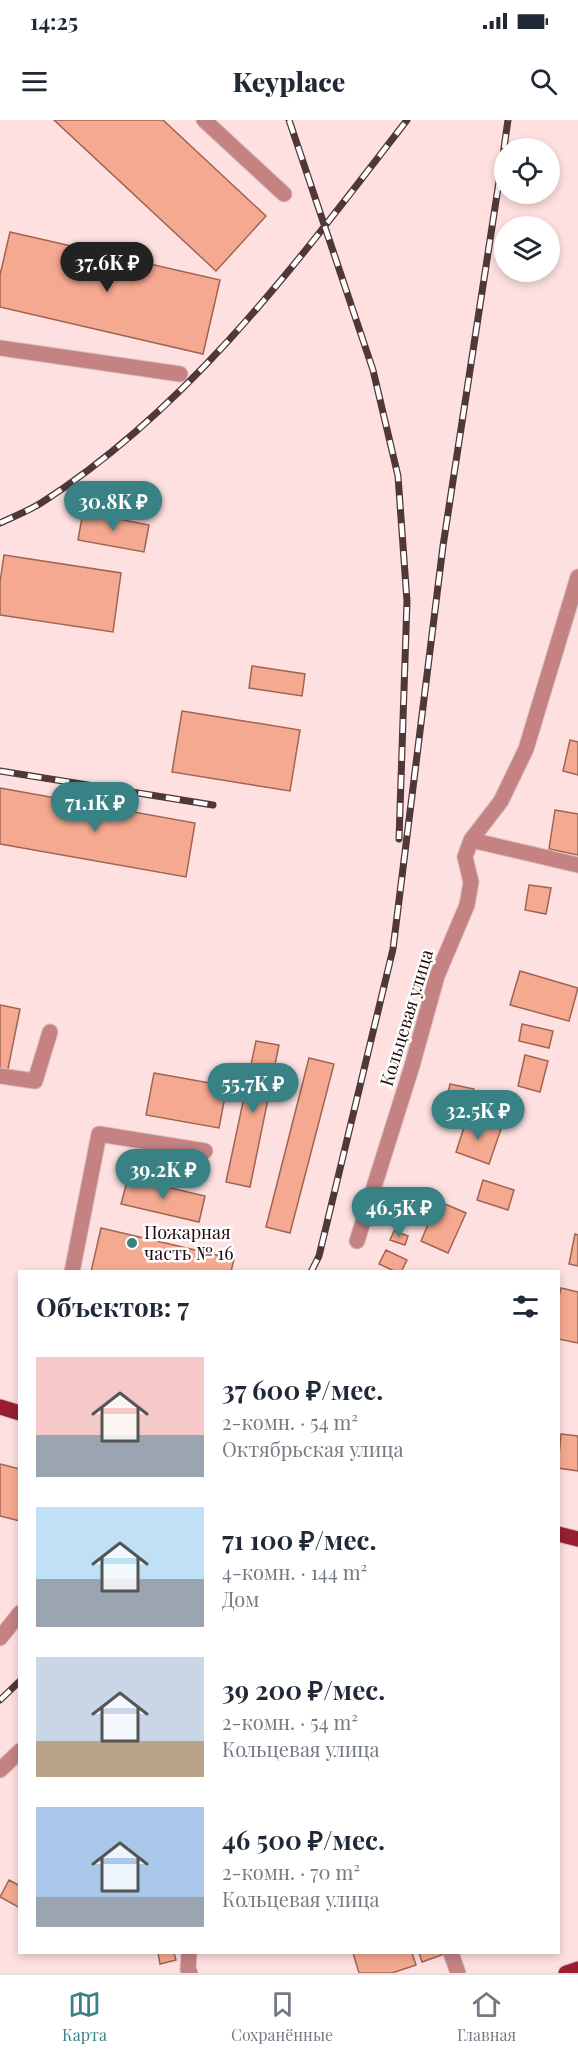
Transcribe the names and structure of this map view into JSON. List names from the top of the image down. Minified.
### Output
{"streets":{"street":["Кольцевая улица"]},"places":["Пожарная часть № 16"],"page":{"status":"14:25","header":"Keyplace","price":["37.6K ₽","30.8K ₽","71.1K ₽","55.7K ₽","32.5K ₽","39.2K ₽","46.5K ₽"],"heading":"Объектов: 7","list":[{"name":"37 600 ₽/мес.","note":"2-комн. · 54 m² · Октябрьская улица"},{"name":"71 100 ₽/мес.","note":"4-комн. · 144 m² · Дом"},{"name":"39 200 ₽/мес.","note":"2-комн. · 54 m² · Кольцевая улица"},{"name":"46 500 ₽/мес.","note":"2-комн. · 70 m² · Кольцевая улица"}],"tabs":["Карта","Сохранённые","Главная"]}}
